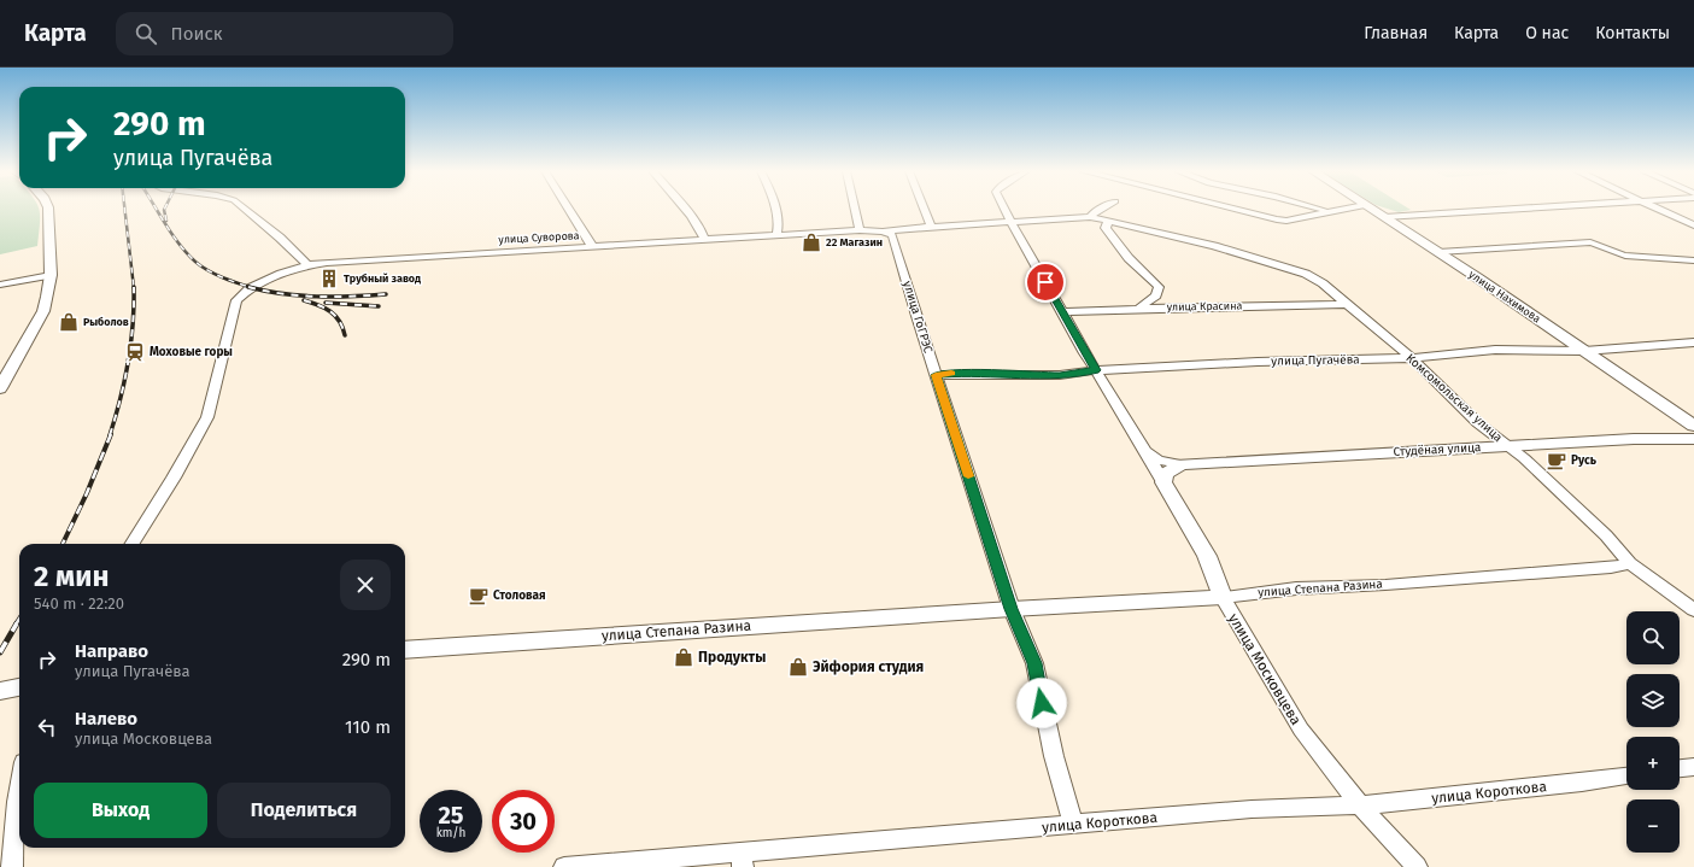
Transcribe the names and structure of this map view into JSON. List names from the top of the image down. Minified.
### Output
{"streets":{"main road":["улица Нахимова"],"street":["улица Суворова","улица Красина","улица ГоГРЭС","улица Пугачёва","Комсомольская улица","Студёная улица","улица Степана Разина","улица Московцева","улица Короткова"]},"crossings":[["улица Суворова","улица ГоГРЭС"],["улица Суворова","Комсомольская улица"],["улица Суворова","улица Московцева"],["улица Нахимова","улица Пугачёва"],["улица Красина","Комсомольская улица"],["улица Красина","улица Московцева"],["улица ГоГРЭС","улица Пугачёва"],["улица ГоГРЭС","улица Степана Разина"],["улица ГоГРЭС","улица Короткова"],["улица Пугачёва","Комсомольская улица"],["улица Пугачёва","улица Московцева"],["Комсомольская улица","Студёная улица"],["Комсомольская улица","улица Степана Разина"],["Студёная улица","улица Московцева"],["улица Степана Разина","улица Московцева"],["улица Московцева","улица Короткова"]],"places":{"shop":["22 Магазин","Рыболов","Продукты","Эйфория студия"],"building":["Трубный завод"],"station":["Моховые горы"],"cafe":["Русь","Столовая"]},"page":{"header":"Карта","search":"Поиск","nav":["Главная","Карта","О нас","Контакты"],"turn":["290 m","улица Пугачёва"],"heading":["2 мин","540 m · 22:20"],"map_buttons":["+","−"],"list":[{"name":"Направо","note":"улица Пугачёва","value":"290 m"},{"name":"Налево","note":"улица Московцева","value":"110 m"}],"buttons":["Выход","Поделиться"],"speed":"25 km/h","limit":"30"}}
